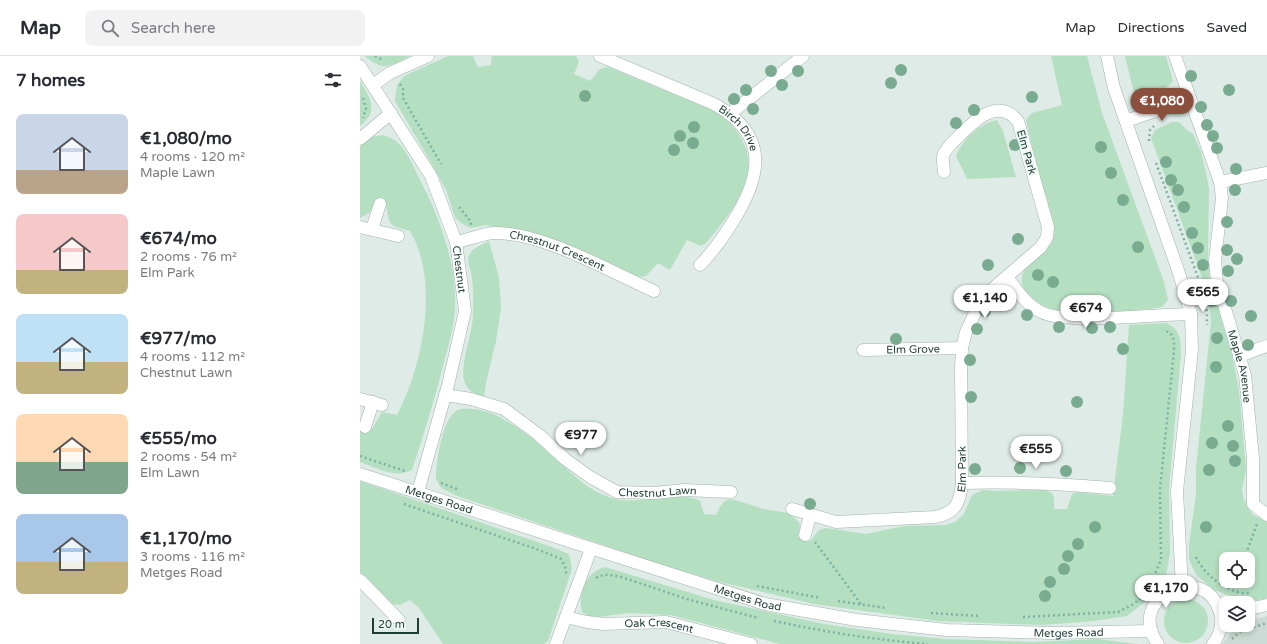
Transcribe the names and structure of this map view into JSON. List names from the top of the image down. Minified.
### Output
{"streets":{"street":["Birch Drive","Elm Park","Chrestnut Crescent","Chestnut","Elm Grove","Maple Avenue","Chestnut Lawn","Metges Road","Oak Crescent"]},"crossings":[["Elm Park","Elm Grove"],["Chrestnut Crescent","Chestnut"],["Chestnut","Chestnut Lawn"],["Chestnut","Metges Road"]],"scale_bar":"20 m","page":{"header":"Map","search":"Search here","nav":["Map","Directions","Saved"],"heading":"7 homes","price":["€1,080","€565","€1,140","€674","€977","€555","€1,170"],"list":[{"name":"€1,080/mo","note":"4 rooms · 120 m² · Maple Lawn"},{"name":"€674/mo","note":"2 rooms · 76 m² · Elm Park"},{"name":"€977/mo","note":"4 rooms · 112 m² · Chestnut Lawn"},{"name":"€555/mo","note":"2 rooms · 54 m² · Elm Lawn"},{"name":"€1,170/mo","note":"3 rooms · 116 m² · Metges Road"}],"scale":"20 m"}}
